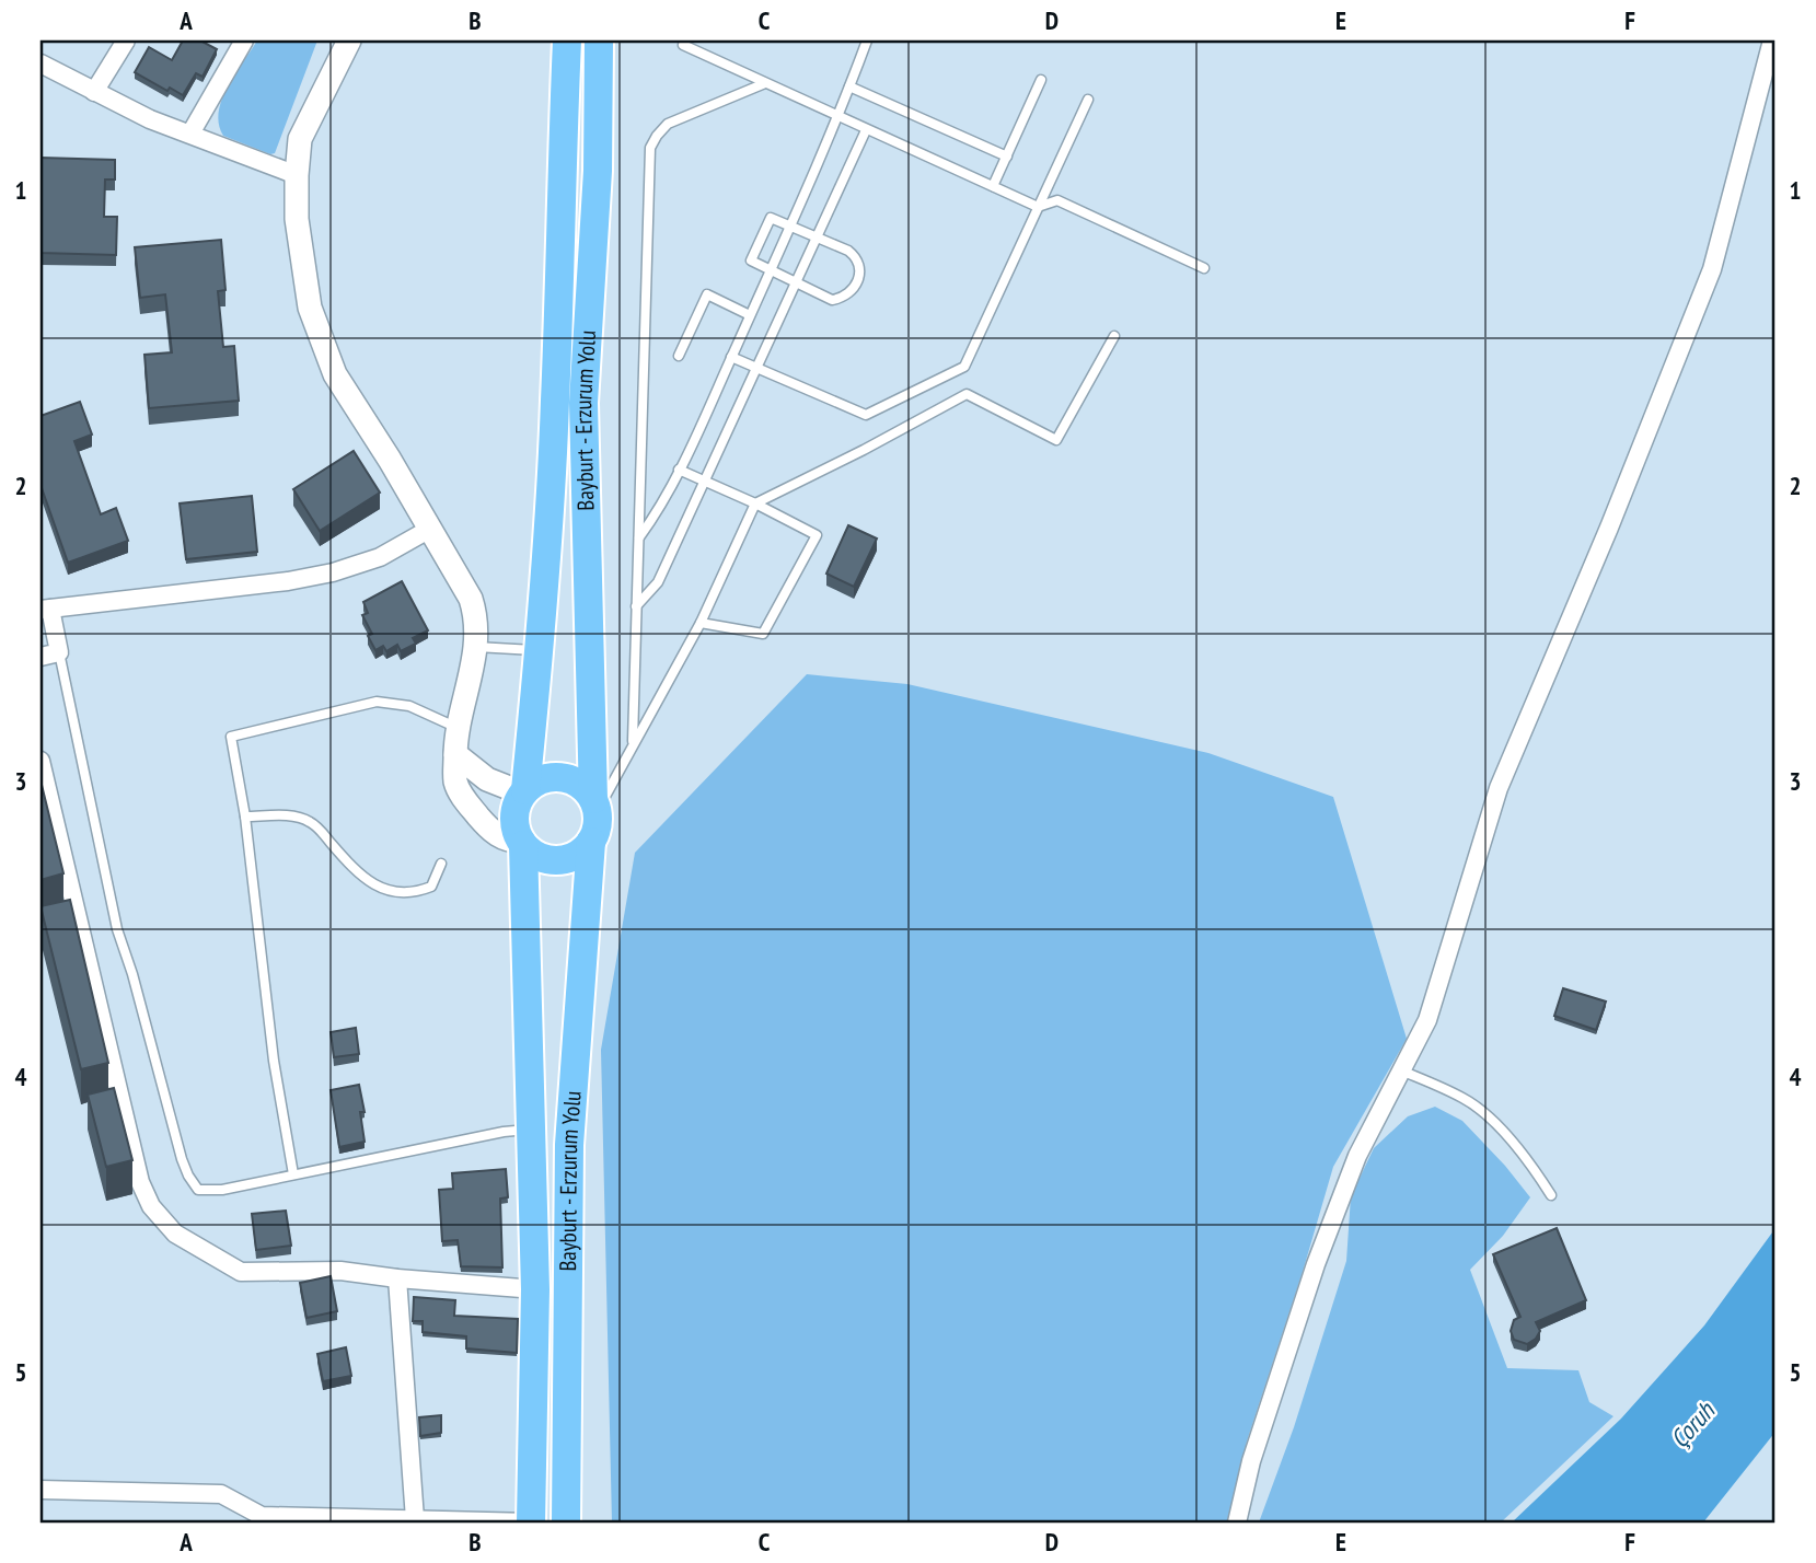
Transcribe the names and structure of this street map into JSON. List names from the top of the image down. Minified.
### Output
{"streets":{"highway":["Bayburt - Erzurum Yolu"]},"water":["Çoruh"],"grid":{"columns":["A","B","C","D","E","F"],"rows":["1","2","3","4","5"]}}
